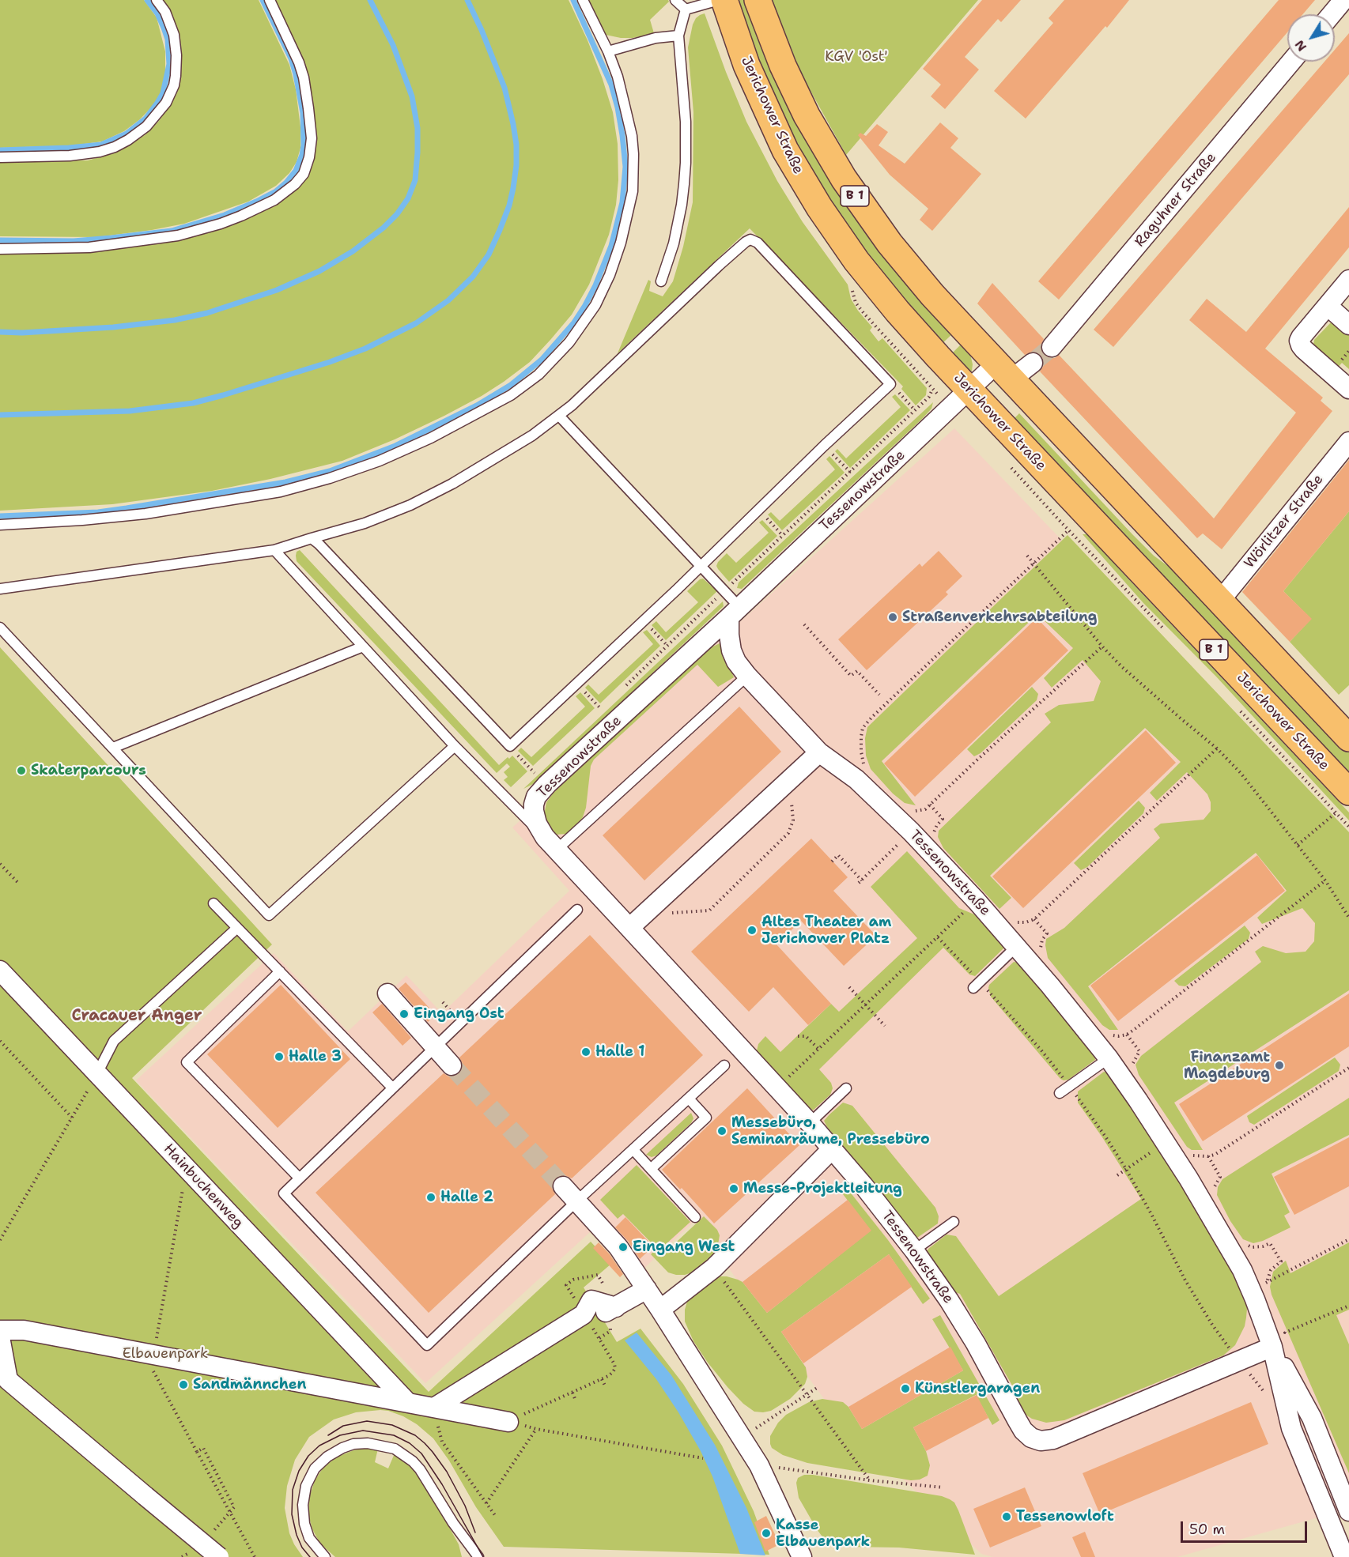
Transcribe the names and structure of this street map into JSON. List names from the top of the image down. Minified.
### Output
{"streets":{"main road":["Jerichower Straße","B 1"],"street":["Raguhner Straße","Tessenowstraße","Wörlitzer Straße","Hainbuchenweg"]},"crossings":[["Jerichower Straße","Tessenowstraße"],["B 1","Tessenowstraße"],["B 1","Wörlitzer Straße"]],"districts":["Cracauer Anger"],"parks":["KGV 'Ost'","Elbauenpark"],"places":["Straßenverkehrsabteilung","Skaterparcours","Altes Theater am Jerichower Platz","Eingang Ost","Halle 1","Halle 3","Finanzamt Magdeburg","Messebüro, Seminarräume, Pressebüro","Messe-Projektleitung","Halle 2","Eingang West","Sandmännchen","Künstlergaragen","Tessenowloft","Kasse Elbauenpark"],"scale_bar":"50 m","north":"bottom left"}
